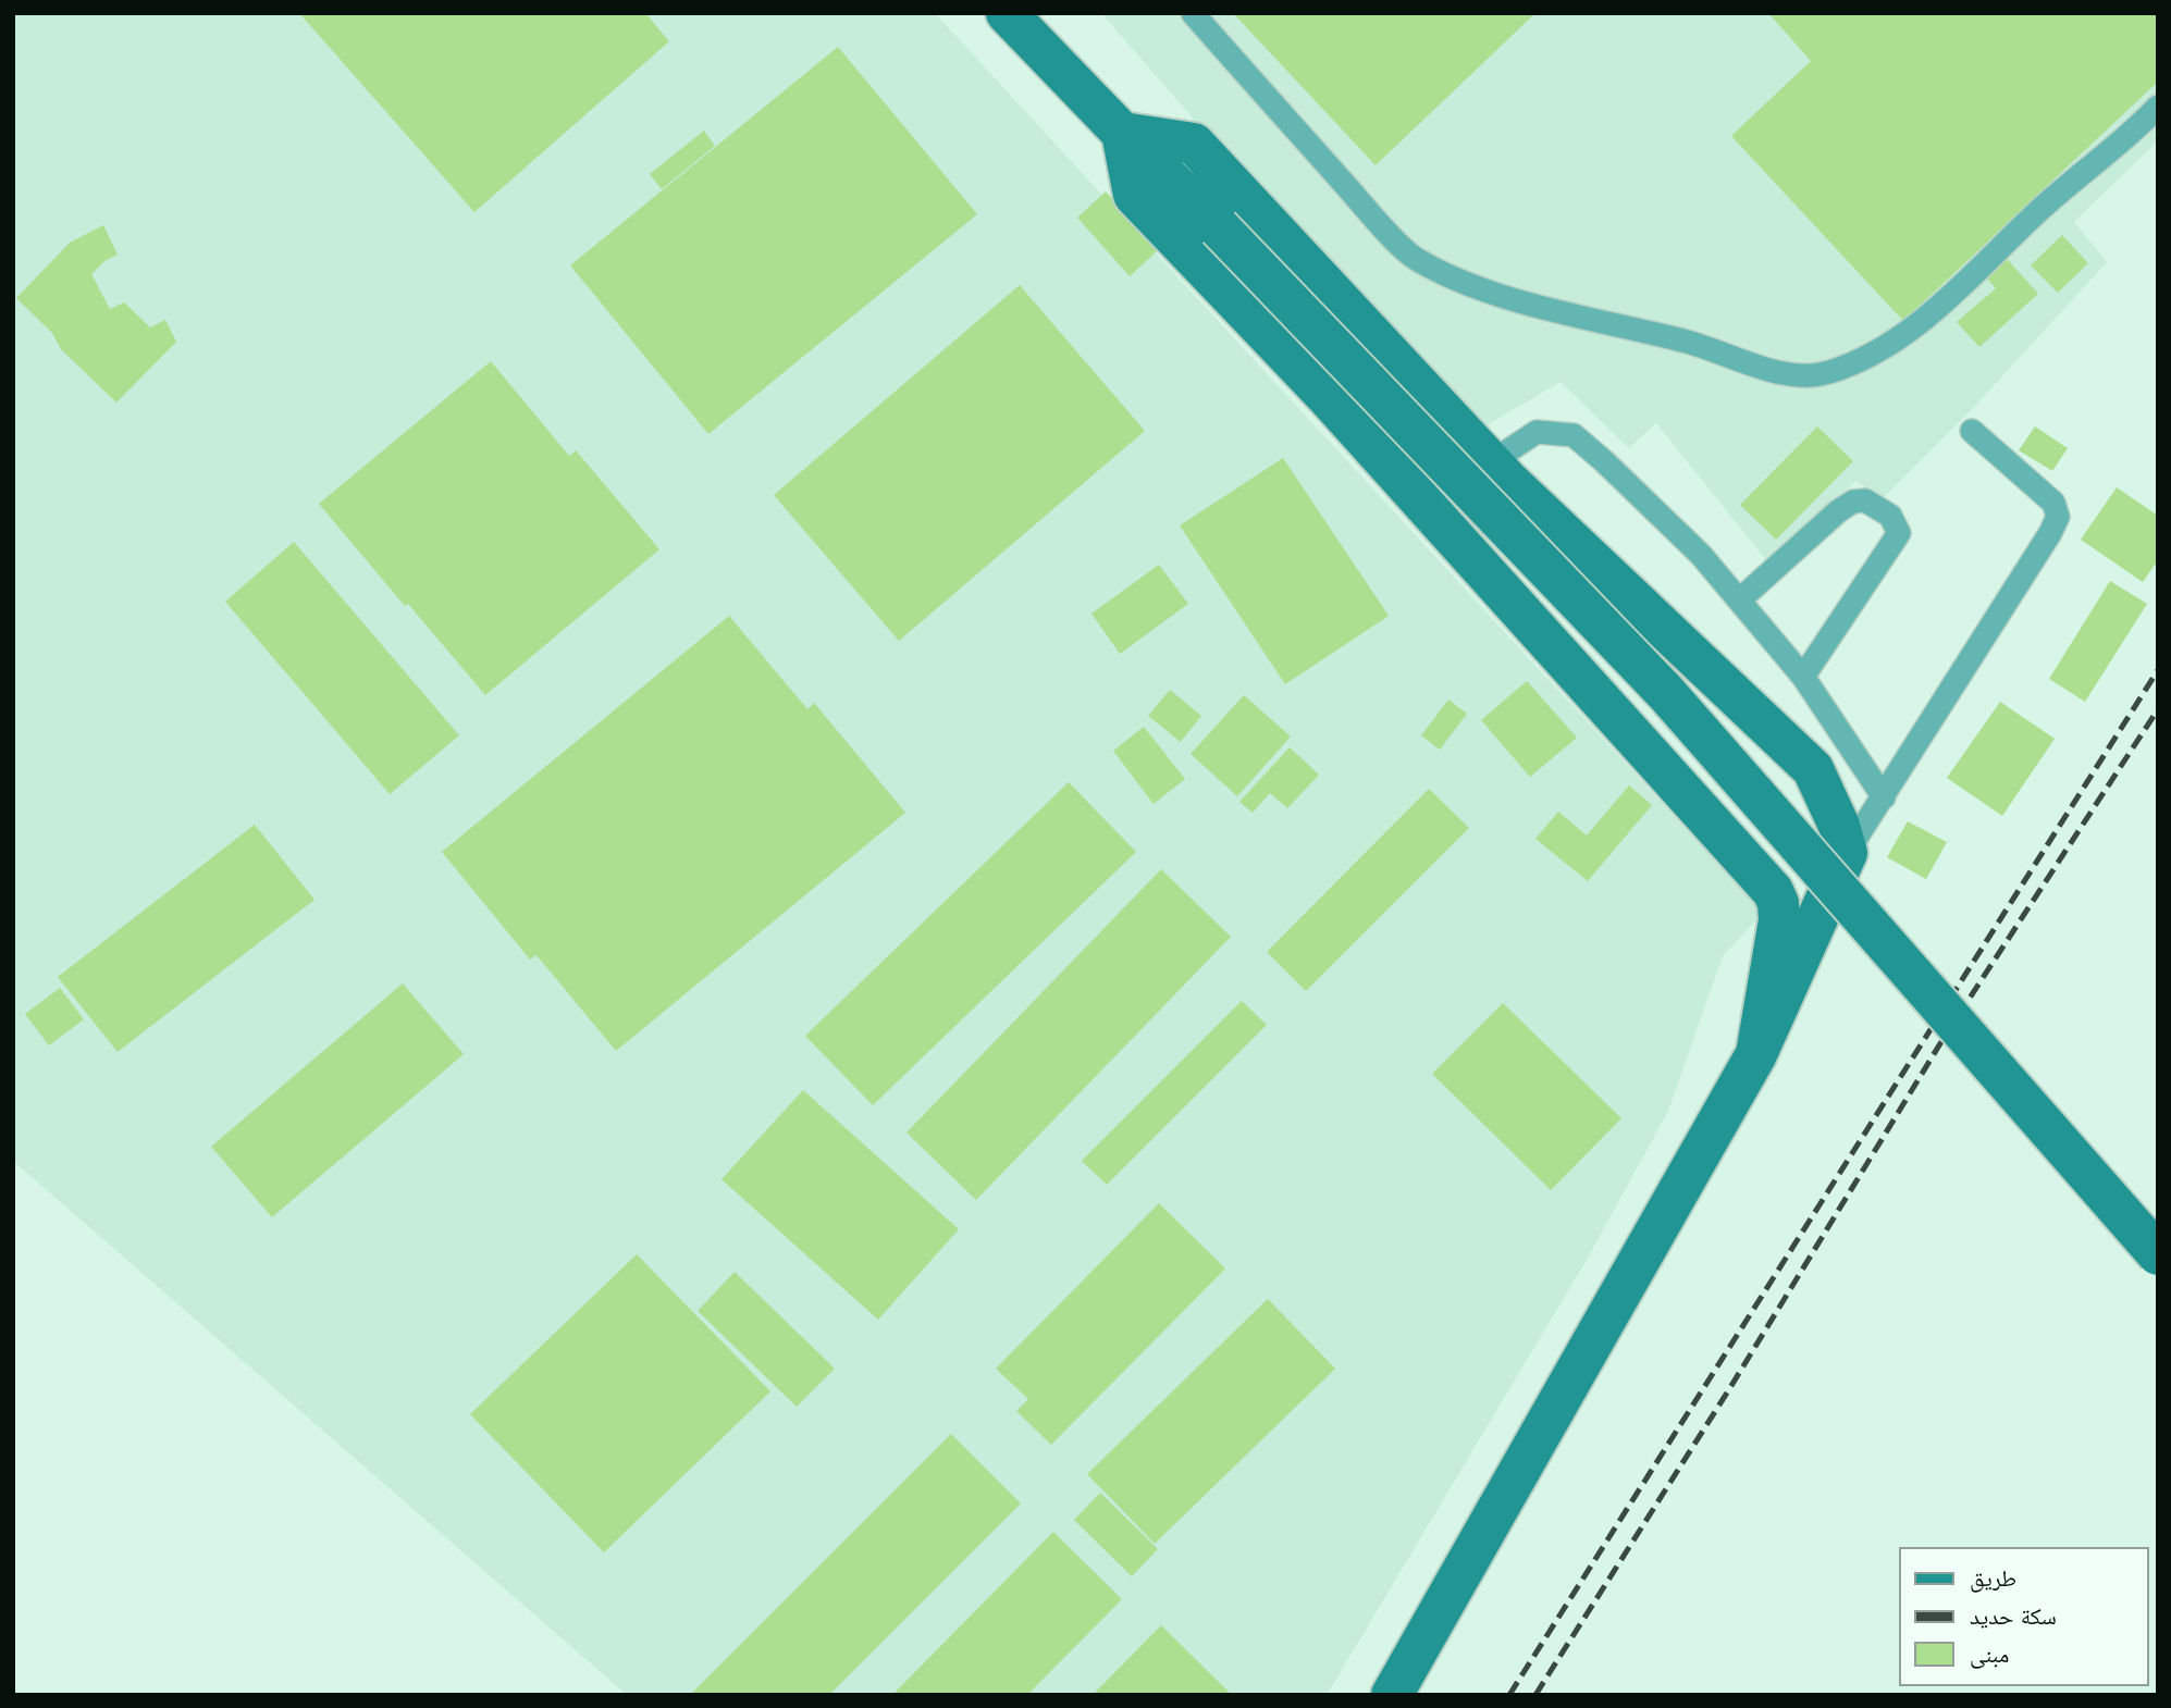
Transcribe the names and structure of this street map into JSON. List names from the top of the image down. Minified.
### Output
{"legend":["طريق","سكة حديد","مبنى"]}
